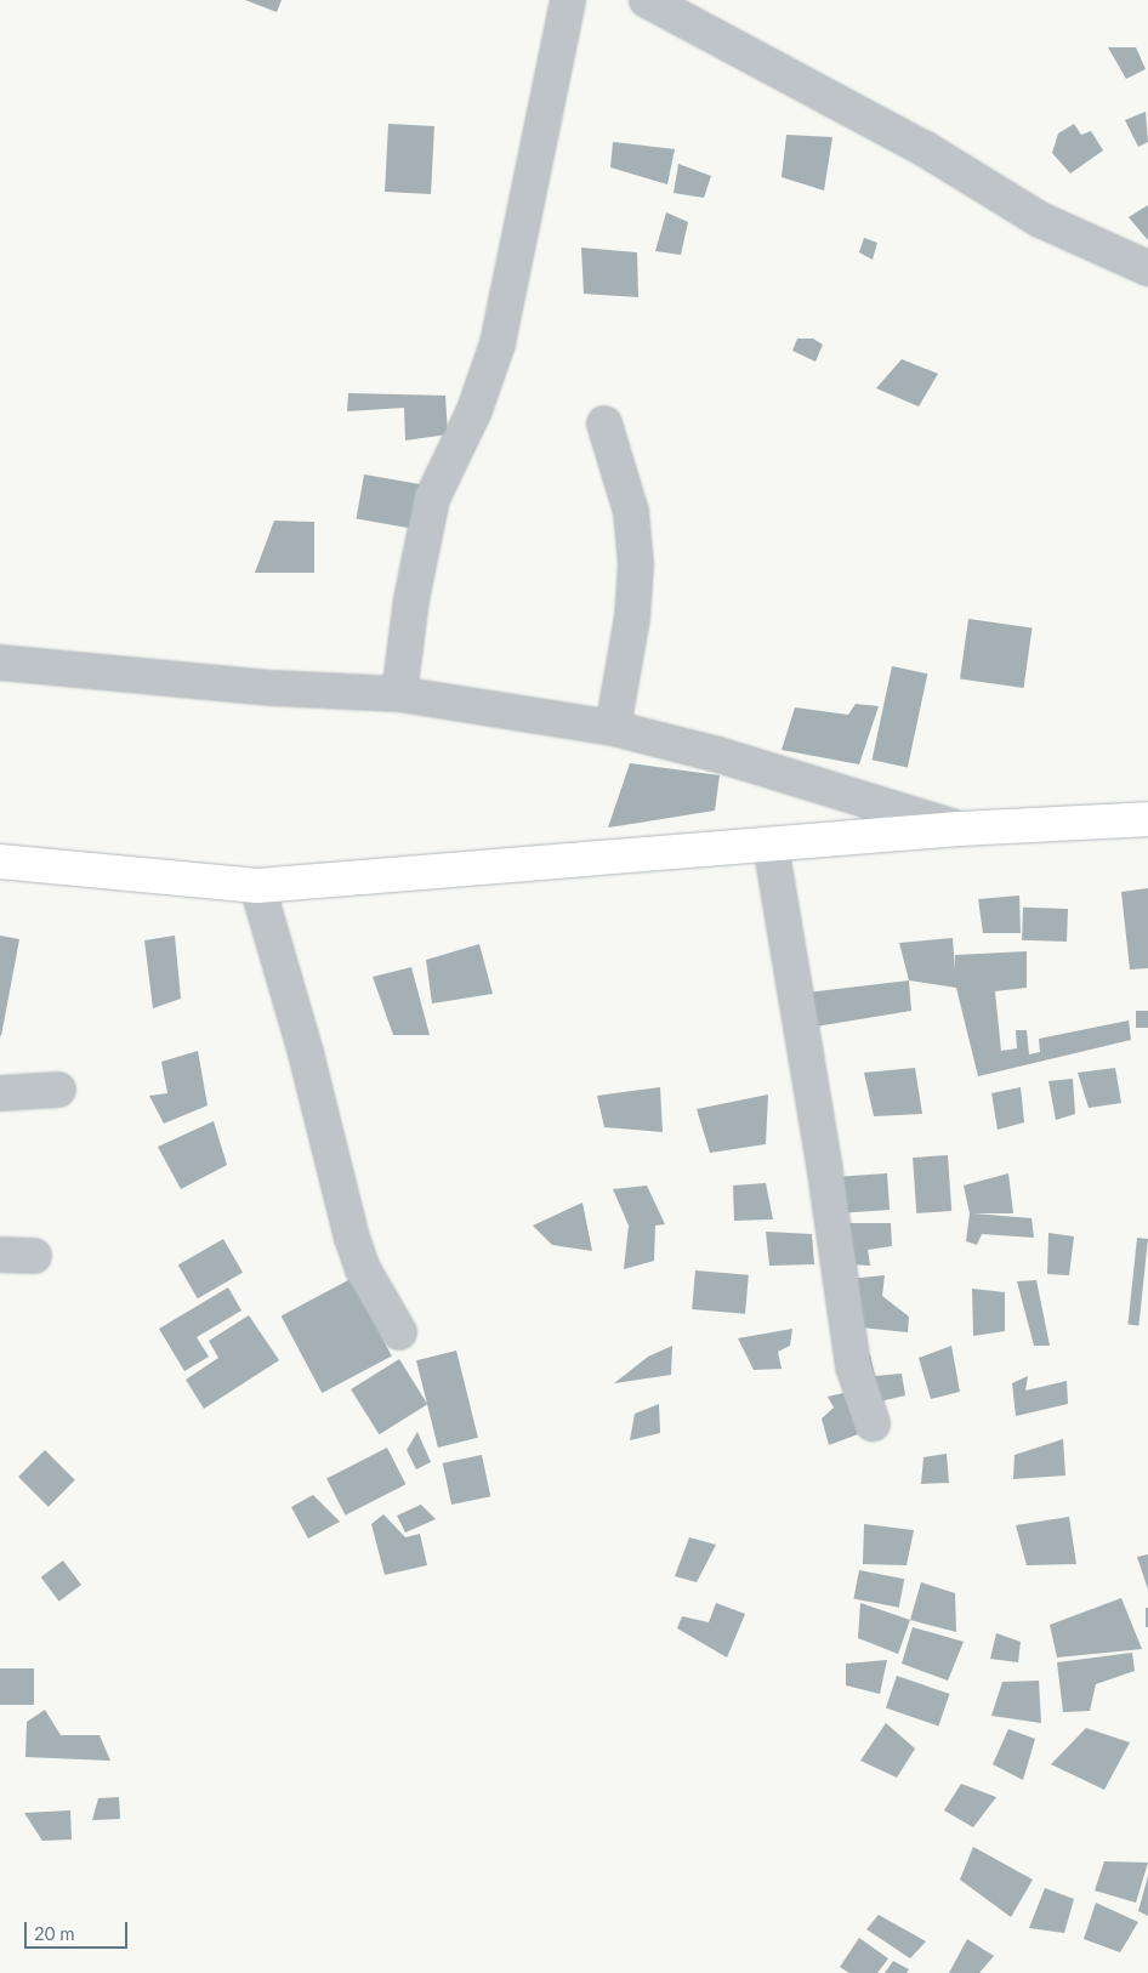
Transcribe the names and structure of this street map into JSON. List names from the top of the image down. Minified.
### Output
{"scale_bar":"20 m"}
